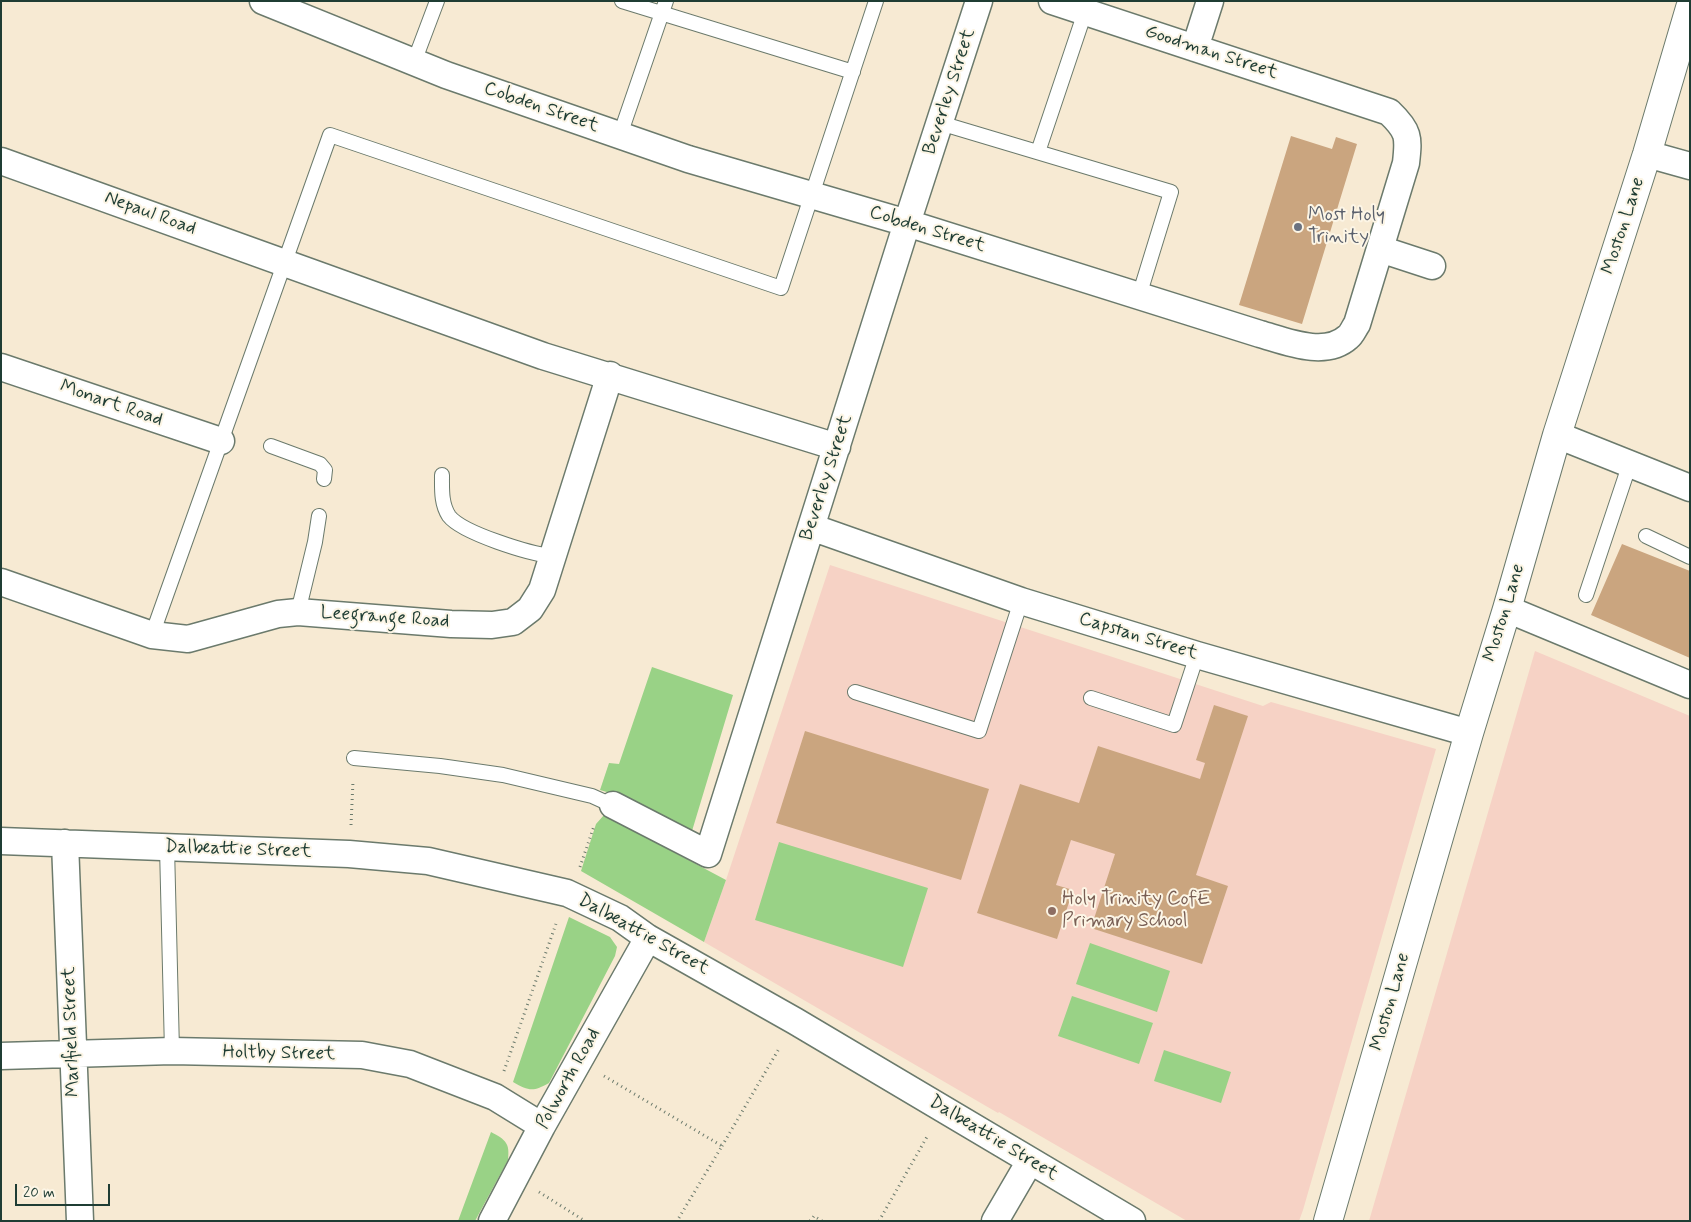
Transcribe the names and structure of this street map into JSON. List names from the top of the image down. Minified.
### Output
{"streets":{"street":["Goodman Street","Beverley Street","Cobden Street","Nepaul Road","Moston Lane","Monart Road","Leegrange Road","Capstan Street","Dalbeattie Street","Marlfield Street","Holtby Street","Polworth Road"]},"crossings":[["Goodman Street","Cobden Street"],["Beverley Street","Cobden Street"],["Beverley Street","Nepaul Road"],["Beverley Street","Capstan Street"],["Nepaul Road","Leegrange Road"],["Moston Lane","Capstan Street"],["Dalbeattie Street","Marlfield Street"],["Dalbeattie Street","Polworth Road"],["Marlfield Street","Holtby Street"],["Holtby Street","Polworth Road"]],"places":["Most Holy Trinity","Holy Trinity CofE Primary School"],"scale_bar":"20 m"}
